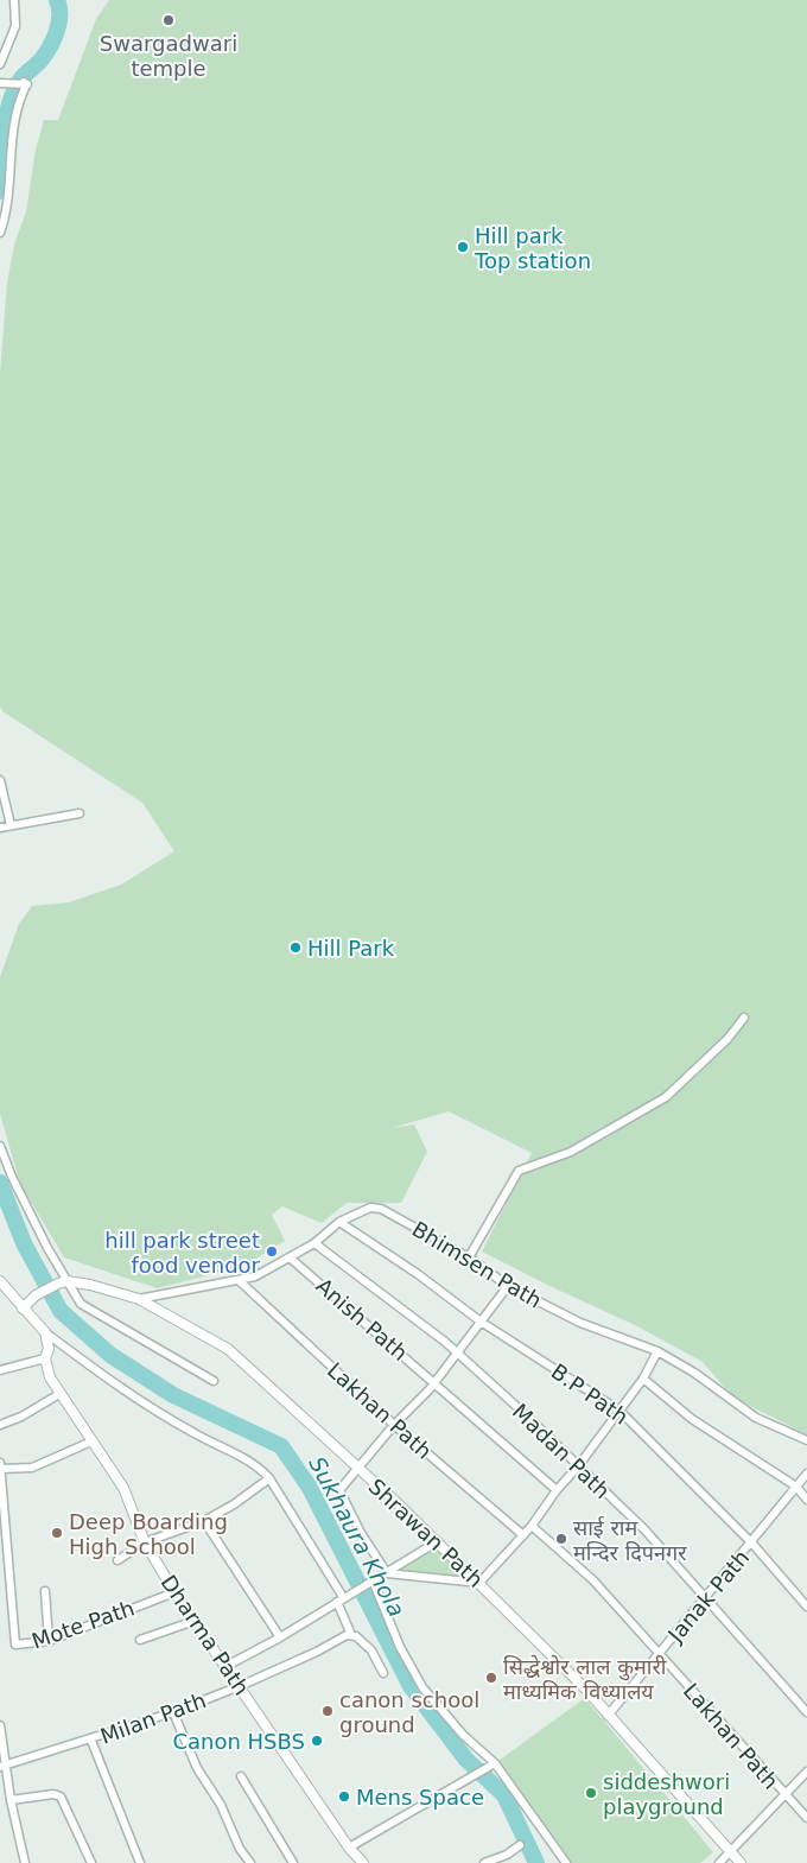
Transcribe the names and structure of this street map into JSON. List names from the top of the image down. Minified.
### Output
{"streets":{"street":["Bhimsen Path","Anish Path","B.P Path","Lakhan Path","Madan Path","Shrawan Path","Janak Path","Mote Path","Dharma Path","Milan Path"]},"crossings":[["Bhimsen Path","Anish Path"],["Bhimsen Path","B.P Path"],["Bhimsen Path","Lakhan Path"],["Bhimsen Path","Madan Path"],["Bhimsen Path","Shrawan Path"],["B.P Path","Janak Path"],["Lakhan Path","Janak Path"],["Madan Path","Janak Path"],["Shrawan Path","Janak Path"],["Mote Path","Dharma Path"],["Dharma Path","Milan Path"]],"water":["Sukhaura Khola"],"places":["Swargadwari temple","Hill park Top station","Hill Park","hill park street food vendor","Deep Boarding High School","साई राम मन्दिर दिपनगर","सिद्धेश्वोर लाल कुमारी माध्यमिक विध्यालय","canon school ground","Canon HSBS","siddeshwori playground","Mens Space"]}
